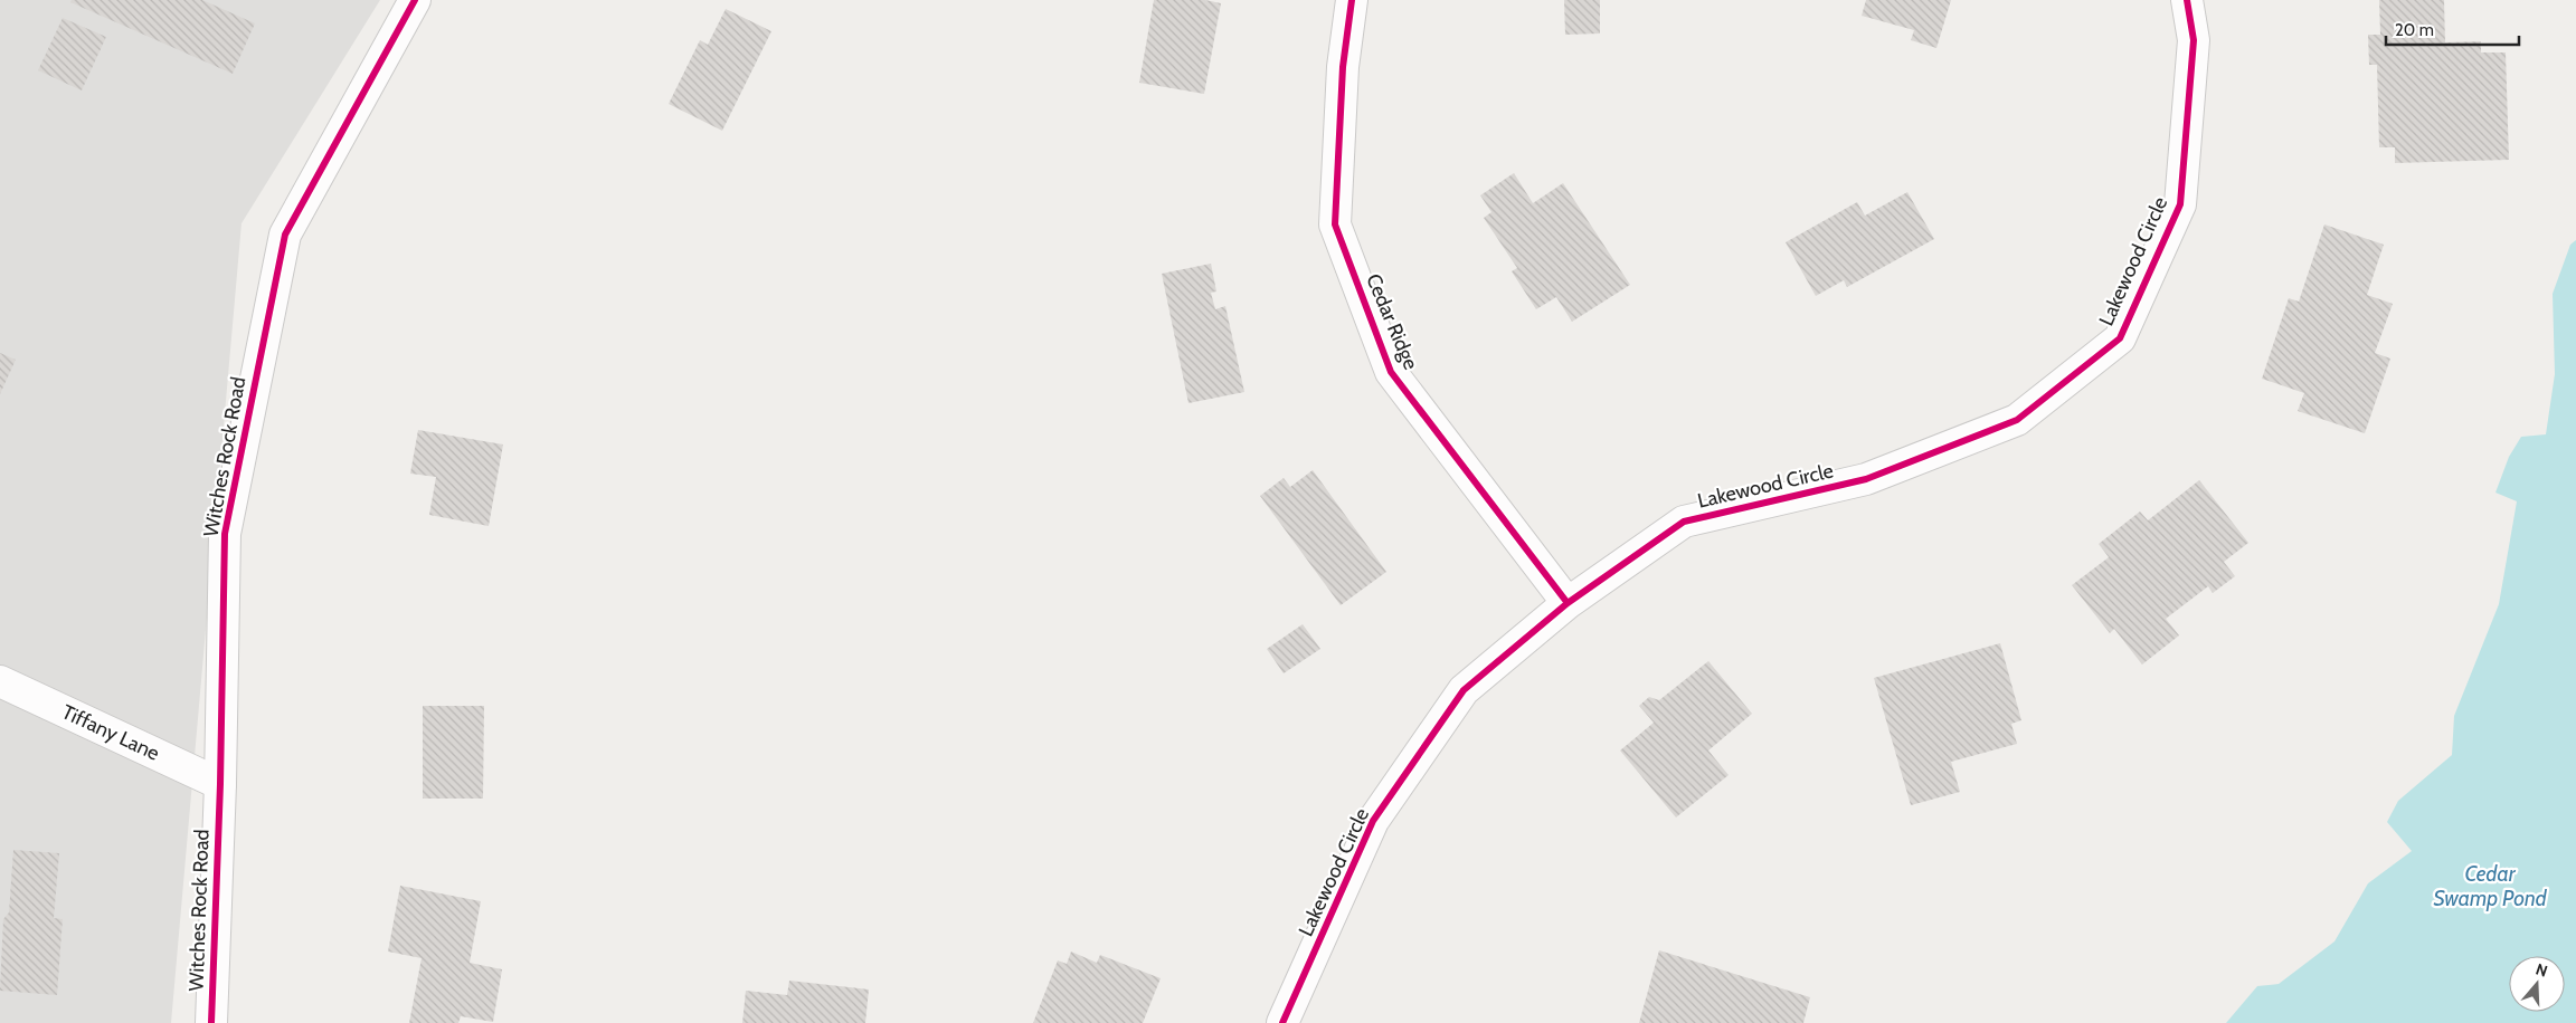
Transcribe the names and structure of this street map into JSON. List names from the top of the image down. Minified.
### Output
{"streets":{"street":["Lakewood Circle","Cedar Ridge","Witches Rock Road","Tiffany Lane"]},"crossings":[["Lakewood Circle","Cedar Ridge"],["Witches Rock Road","Tiffany Lane"]],"water":["Cedar Swamp Pond"],"scale_bar":"20 m","north":"top"}
